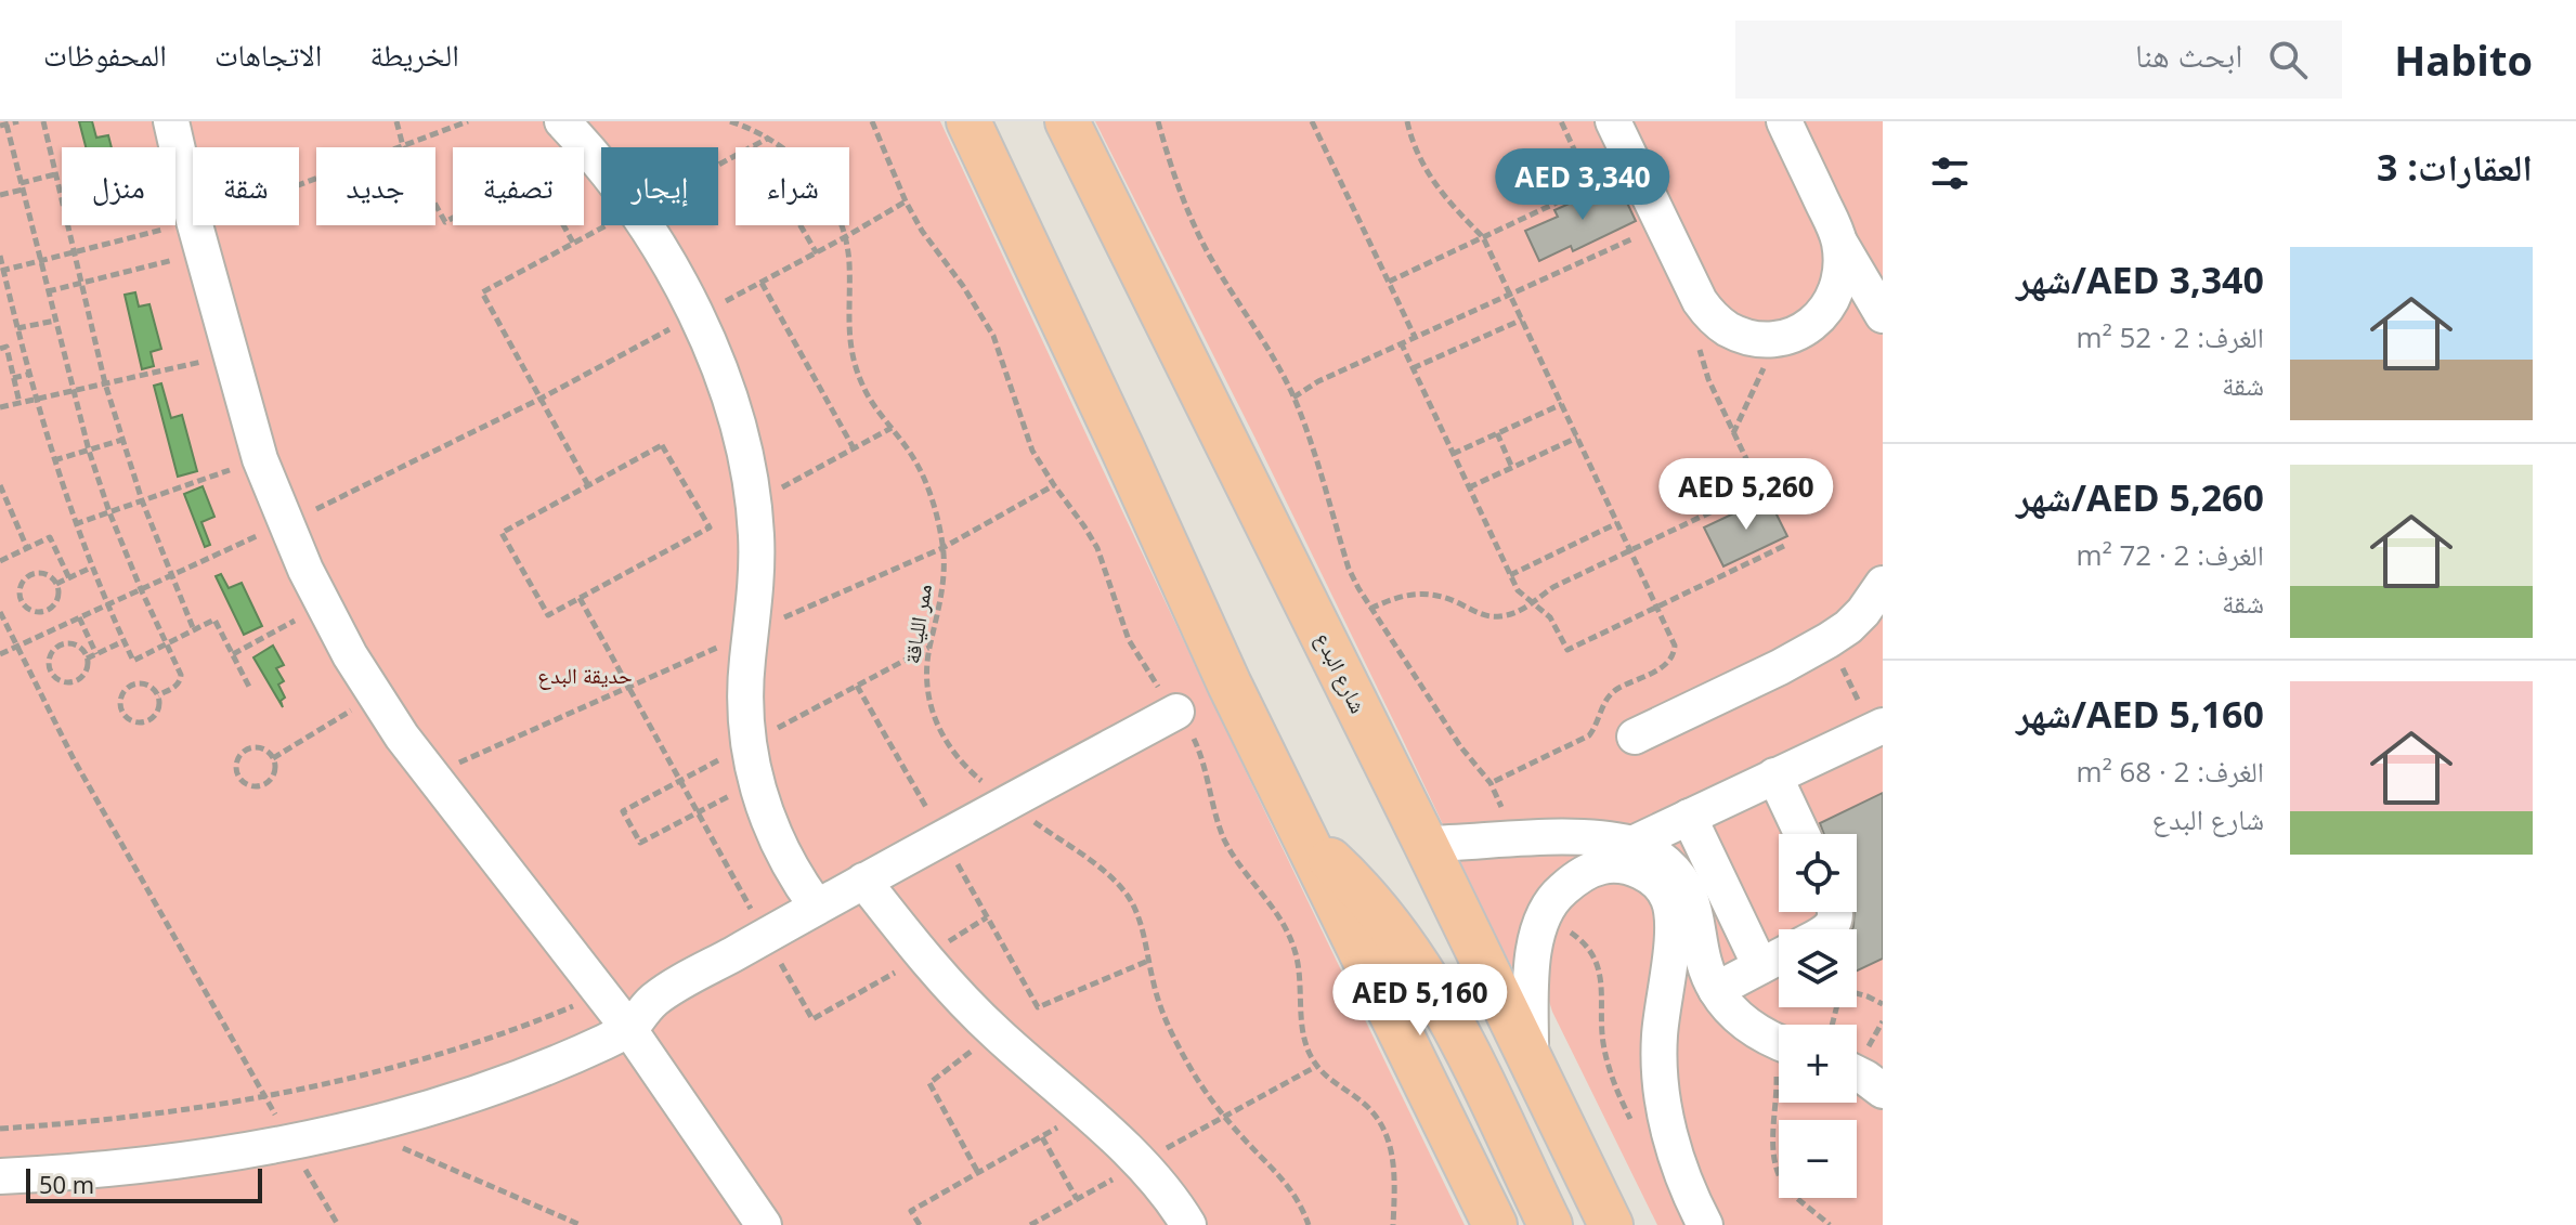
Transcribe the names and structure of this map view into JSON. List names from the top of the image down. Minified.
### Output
{"streets":{"main road":["شارع البدع"],"path":["ممر اللياقة"]},"parks":["حديقة البدع"],"scale_bar":"50 m","page":{"header":"Habito","search":"ابحث هنا","nav":["الخريطة","الاتجاهات","المحفوظات"],"heading":"العقارات: 3","chip":["شراء","إيجار","تصفية","جديد","شقة","منزل"],"price":["AED 3,340","AED 5,260","AED 5,160"],"list":[{"name":"AED 3,340/شهر","note":"الغرف: 2 · 52 m² · شقة"},{"name":"AED 5,260/شهر","note":"الغرف: 2 · 72 m² · شقة"},{"name":"AED 5,160/شهر","note":"الغرف: 2 · 68 m² · شارع البدع"}],"map_buttons":["+","−"],"scale":"50 m"}}
